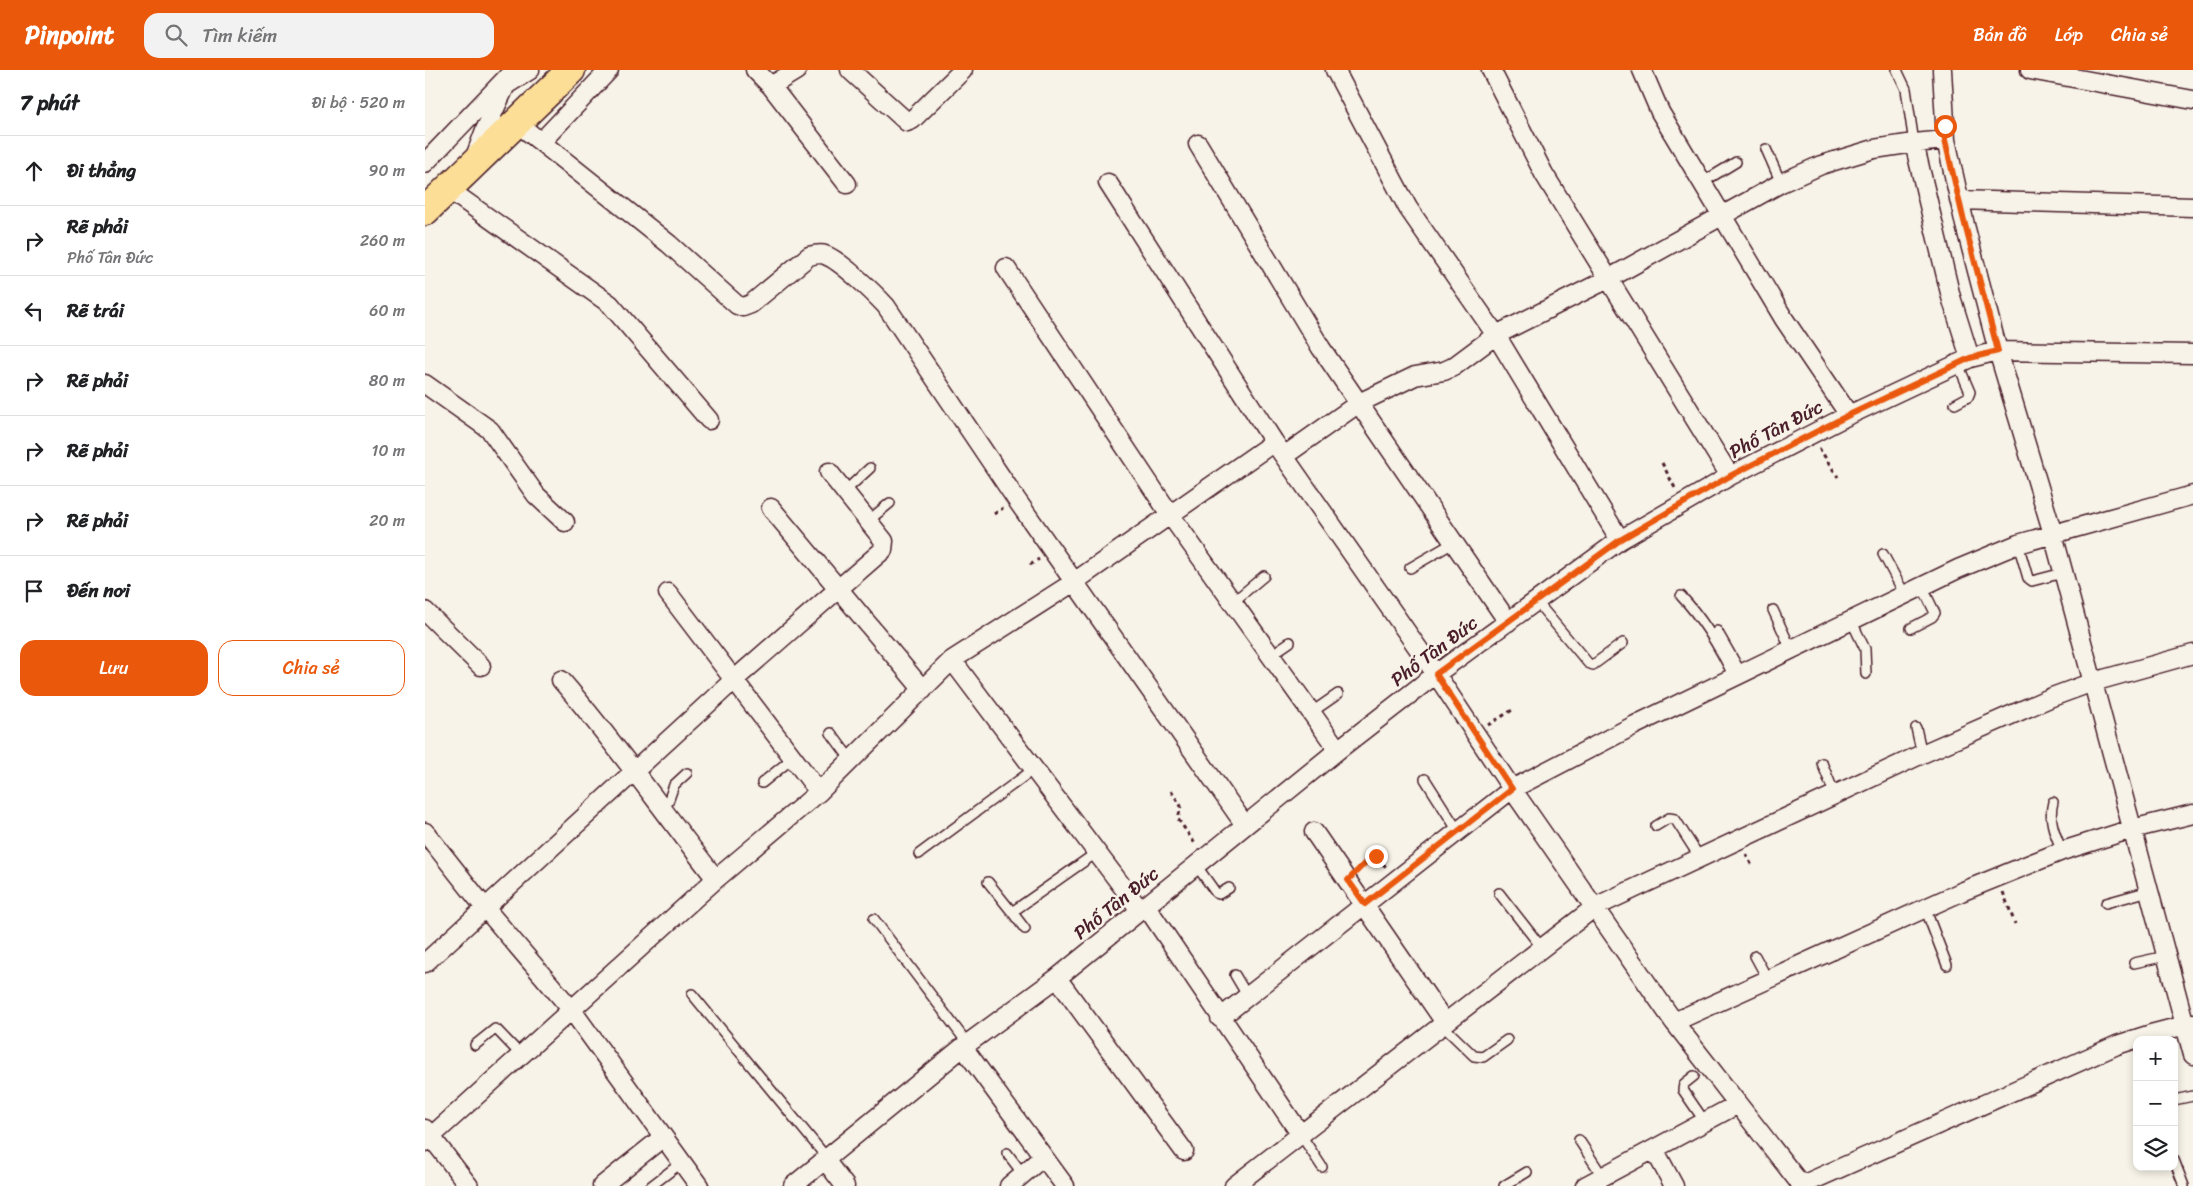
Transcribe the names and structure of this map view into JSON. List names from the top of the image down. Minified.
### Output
{"streets":{"street":["Phố Tân Đức"]},"page":{"header":"Pinpoint","search":"Tìm kiếm","nav":["Bản đồ","Lớp","Chia sẻ"],"heading":["7 phút","Đi bộ · 520 m"],"list":[["Đi thẳng","90 m"],["Rẽ phải","Phố Tân Đức","260 m"],["Rẽ trái","60 m"],["Rẽ phải","80 m"],["Rẽ phải","10 m"],["Rẽ phải","20 m"],"Đến nơi"],"buttons":["Lưu","Chia sẻ"],"map_buttons":["+","−"]}}
